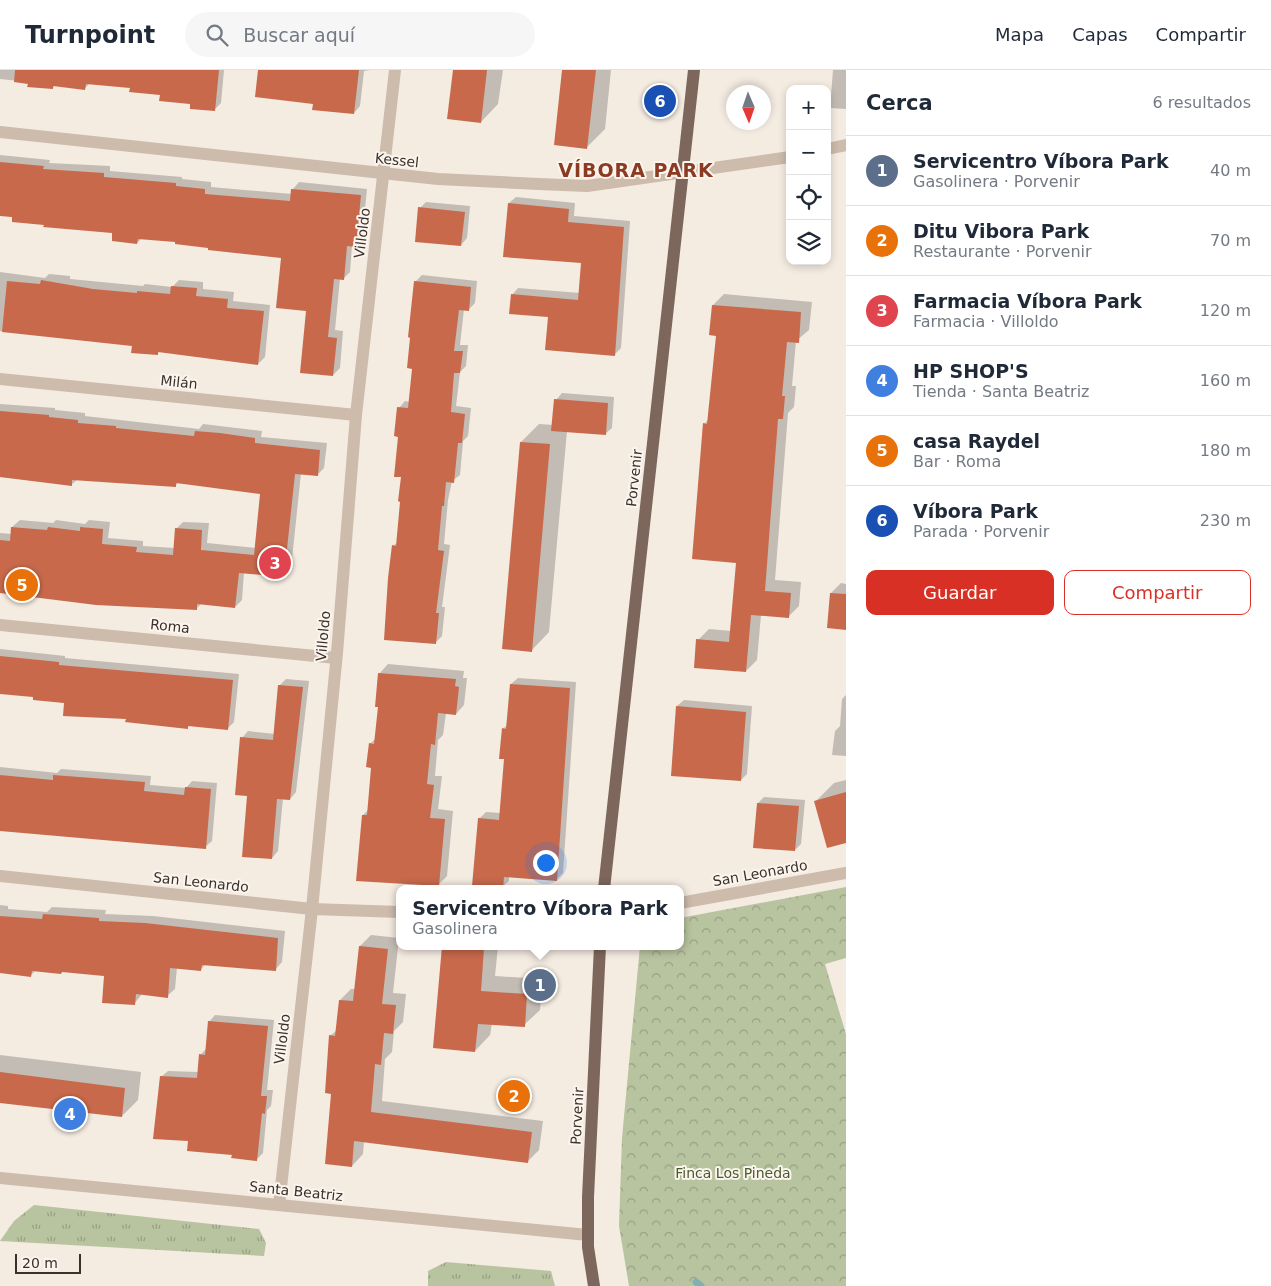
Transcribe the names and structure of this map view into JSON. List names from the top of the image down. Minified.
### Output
{"streets":{"main road":["Porvenir"],"street":["Kessel","Villoldo","Milán","Roma","San Leonardo","Santa Beatriz"]},"crossings":[["Kessel","Villoldo"],["Kessel","Porvenir"],["Villoldo","Milán"],["Villoldo","Roma"],["Villoldo","San Leonardo"],["Villoldo","Santa Beatriz"],["Porvenir","Santa Beatriz"]],"districts":["VÍBORA PARK"],"parks":["Finca Los Pineda"],"scale_bar":"20 m","north":"bottom","page":{"header":"Turnpoint","search":"Buscar aquí","nav":["Mapa","Capas","Compartir"],"heading":["Cerca","6 resultados"],"pins":["6","3","5","1","2","4"],"map_buttons":["+","−"],"list":[{"mark":"1","name":"Servicentro Víbora Park","note":"Gasolinera · Porvenir","value":"40 m"},{"mark":"2","name":"Ditu Vibora Park","note":"Restaurante · Porvenir","value":"70 m"},{"mark":"3","name":"Farmacia Víbora Park","note":"Farmacia · Villoldo","value":"120 m"},{"mark":"4","name":"HP SHOP'S","note":"Tienda · Santa Beatriz","value":"160 m"},{"mark":"5","name":"casa Raydel","note":"Bar · Roma","value":"180 m"},{"mark":"6","name":"Víbora Park","note":"Parada · Porvenir","value":"230 m"}],"buttons":["Guardar","Compartir"],"popup":["Servicentro Víbora Park","Gasolinera"],"scale":"20 m"}}
